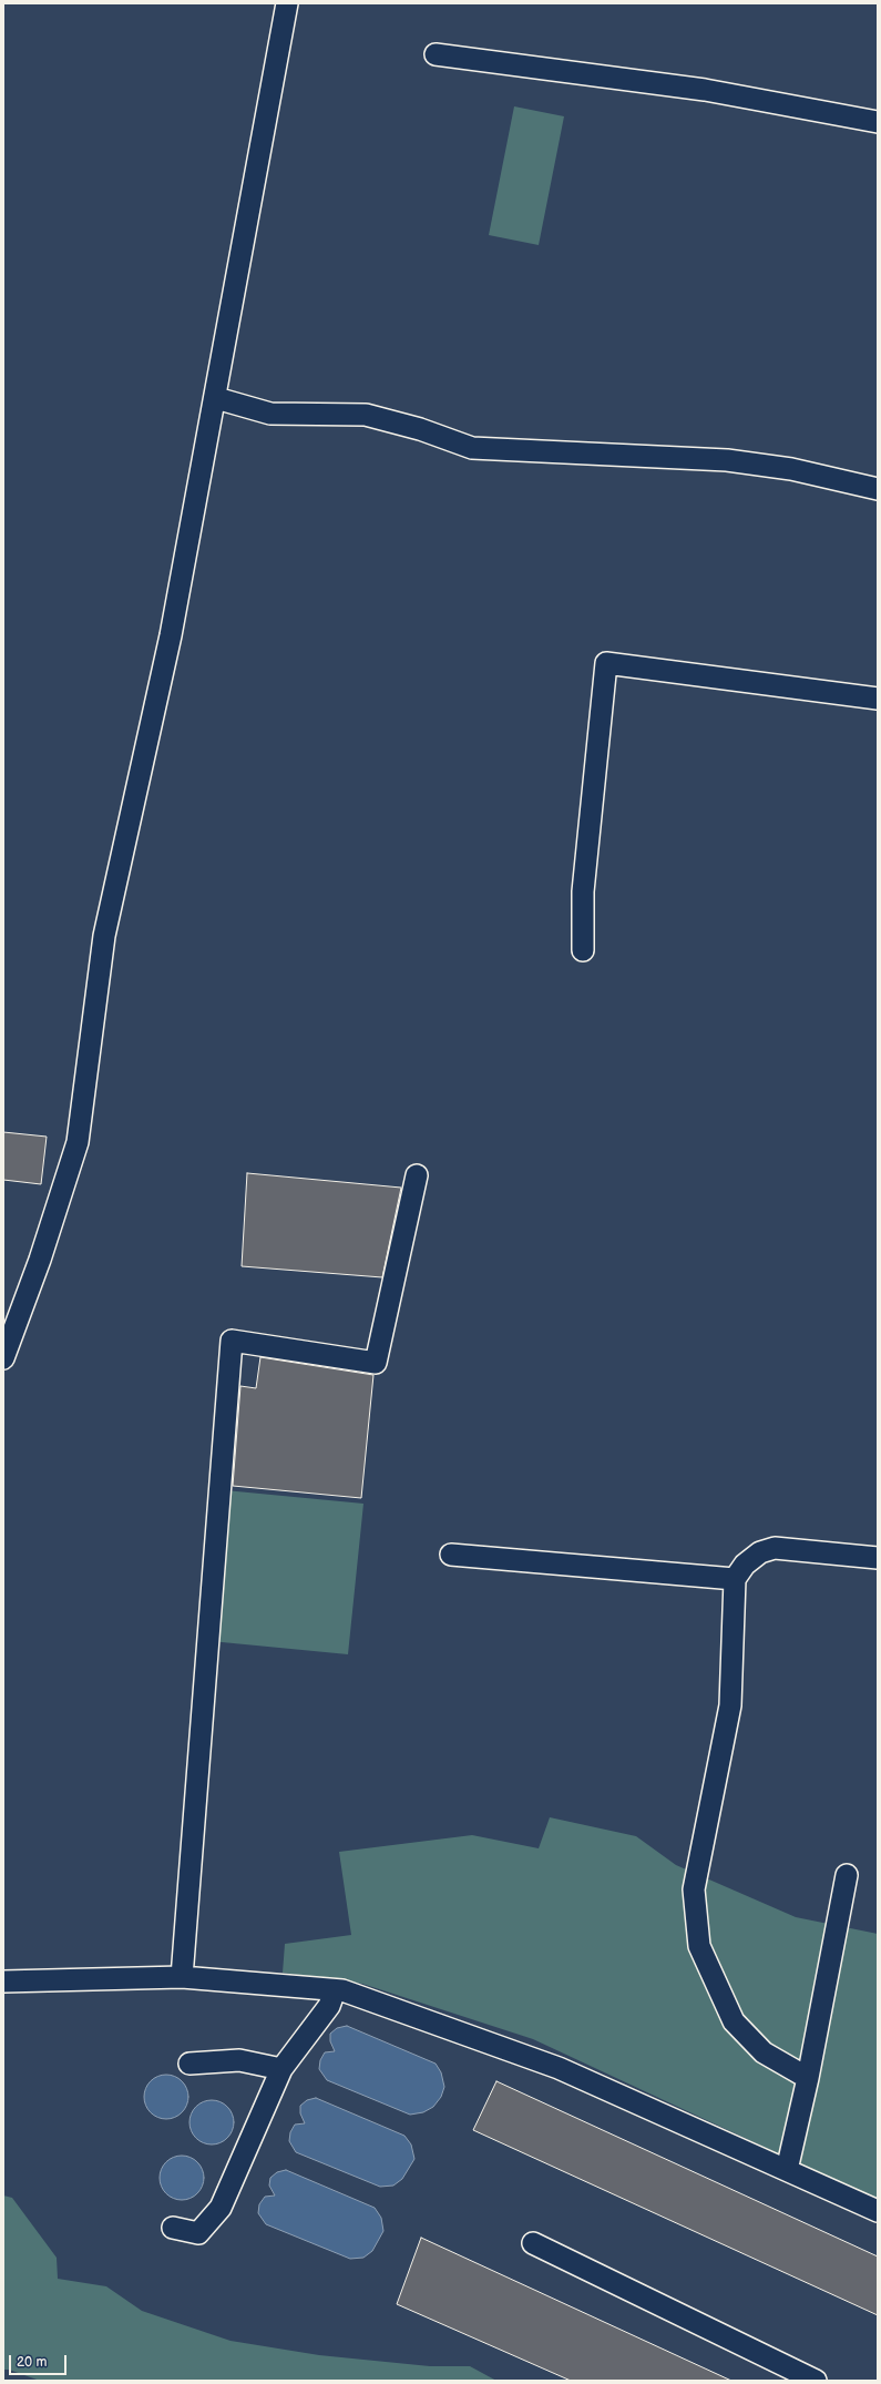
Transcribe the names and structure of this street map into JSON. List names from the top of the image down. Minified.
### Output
{"scale_bar":"20 m"}
